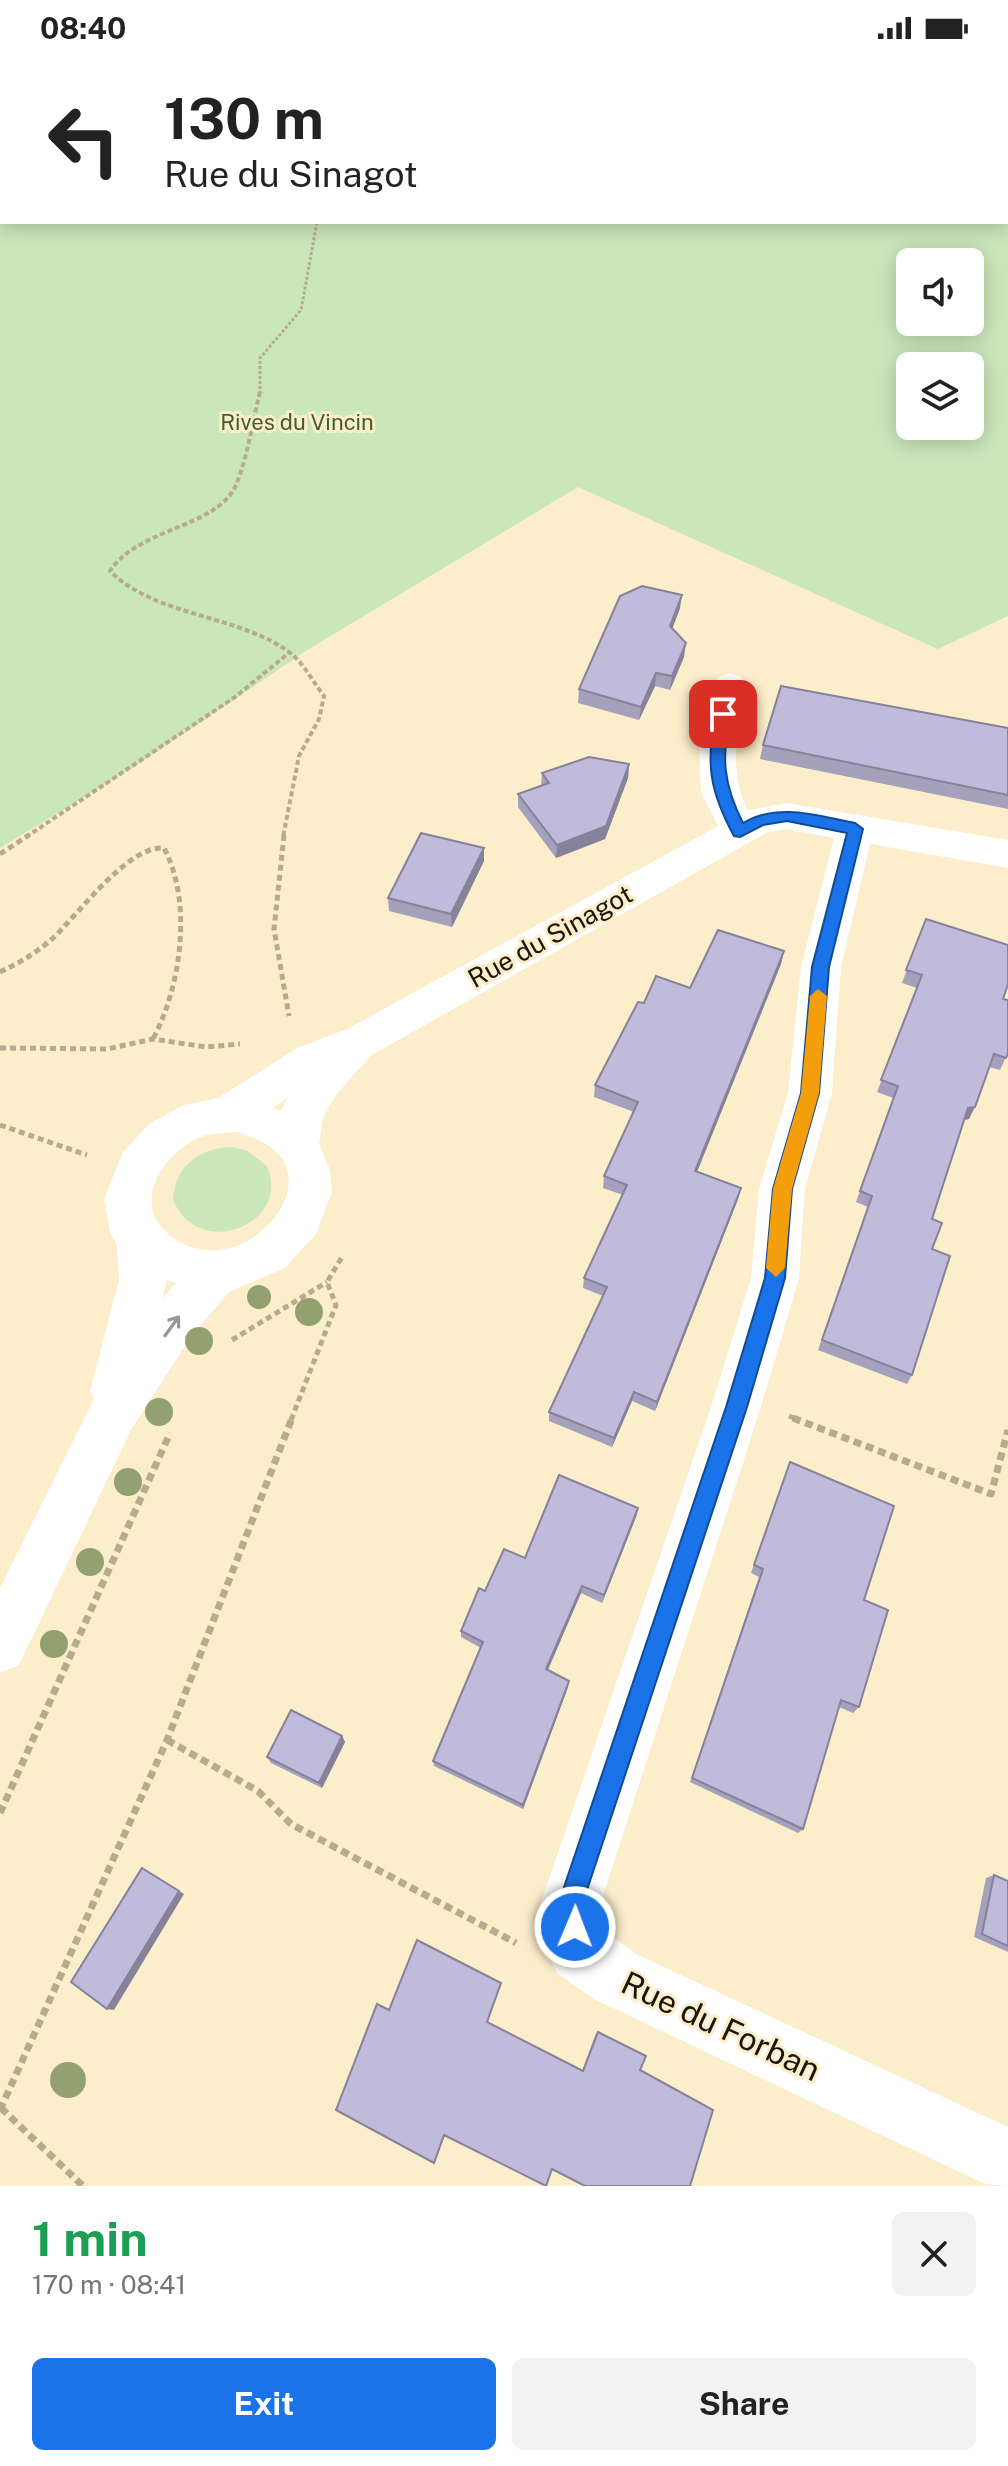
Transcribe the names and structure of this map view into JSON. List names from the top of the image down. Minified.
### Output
{"streets":{"street":["Rue du Sinagot","Rue du Forban"]},"parks":["Rives du Vincin"],"page":{"status":"08:40","turn":["130 m","Rue du Sinagot"],"heading":["1 min","170 m · 08:41"],"buttons":["Exit","Share"]}}
